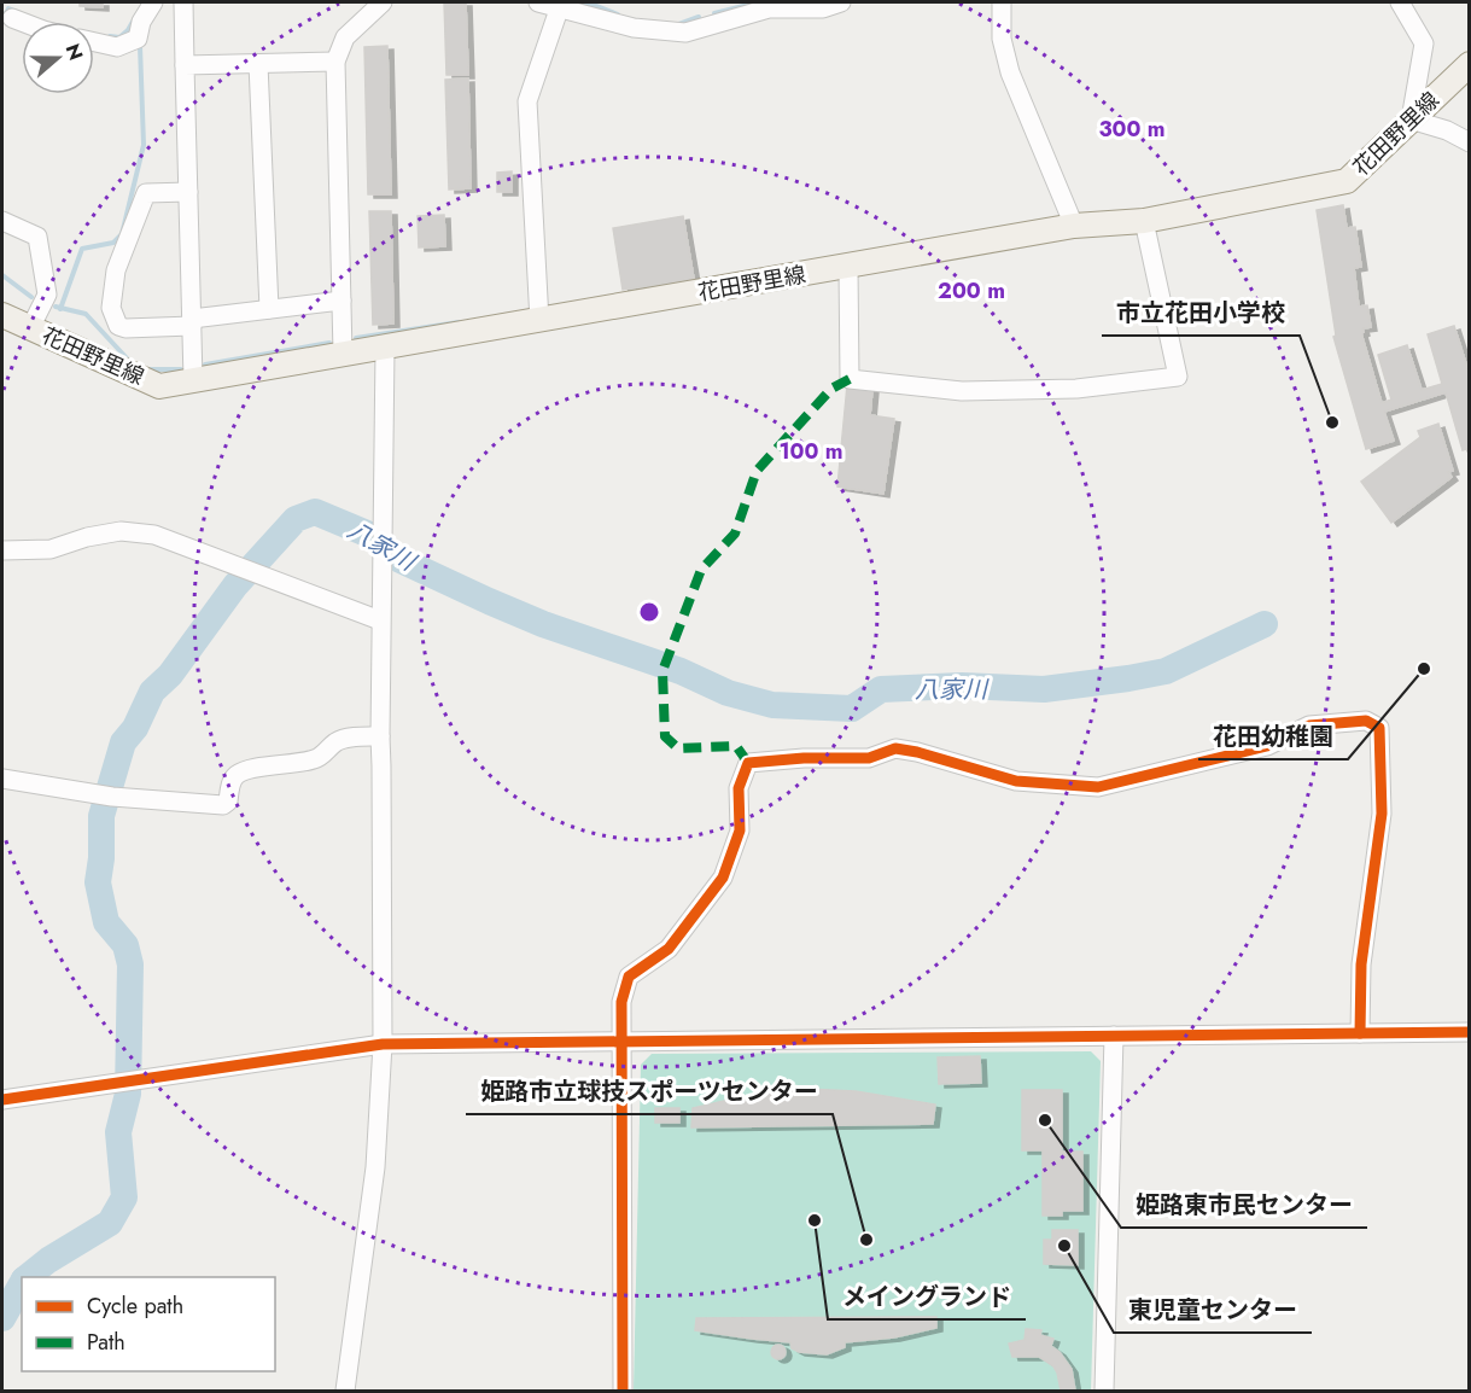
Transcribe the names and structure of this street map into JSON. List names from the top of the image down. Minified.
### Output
{"streets":{"main road":["花田野里線"]},"water":["八家川"],"places":["市立花田小学校","花田幼稚園","姫路東市民センター","メイングランド","姫路市立球技スポーツセンター","東児童センター"],"legend":["Cycle path","Path"],"north":"right","rings":["300 m","200 m","100 m"]}
